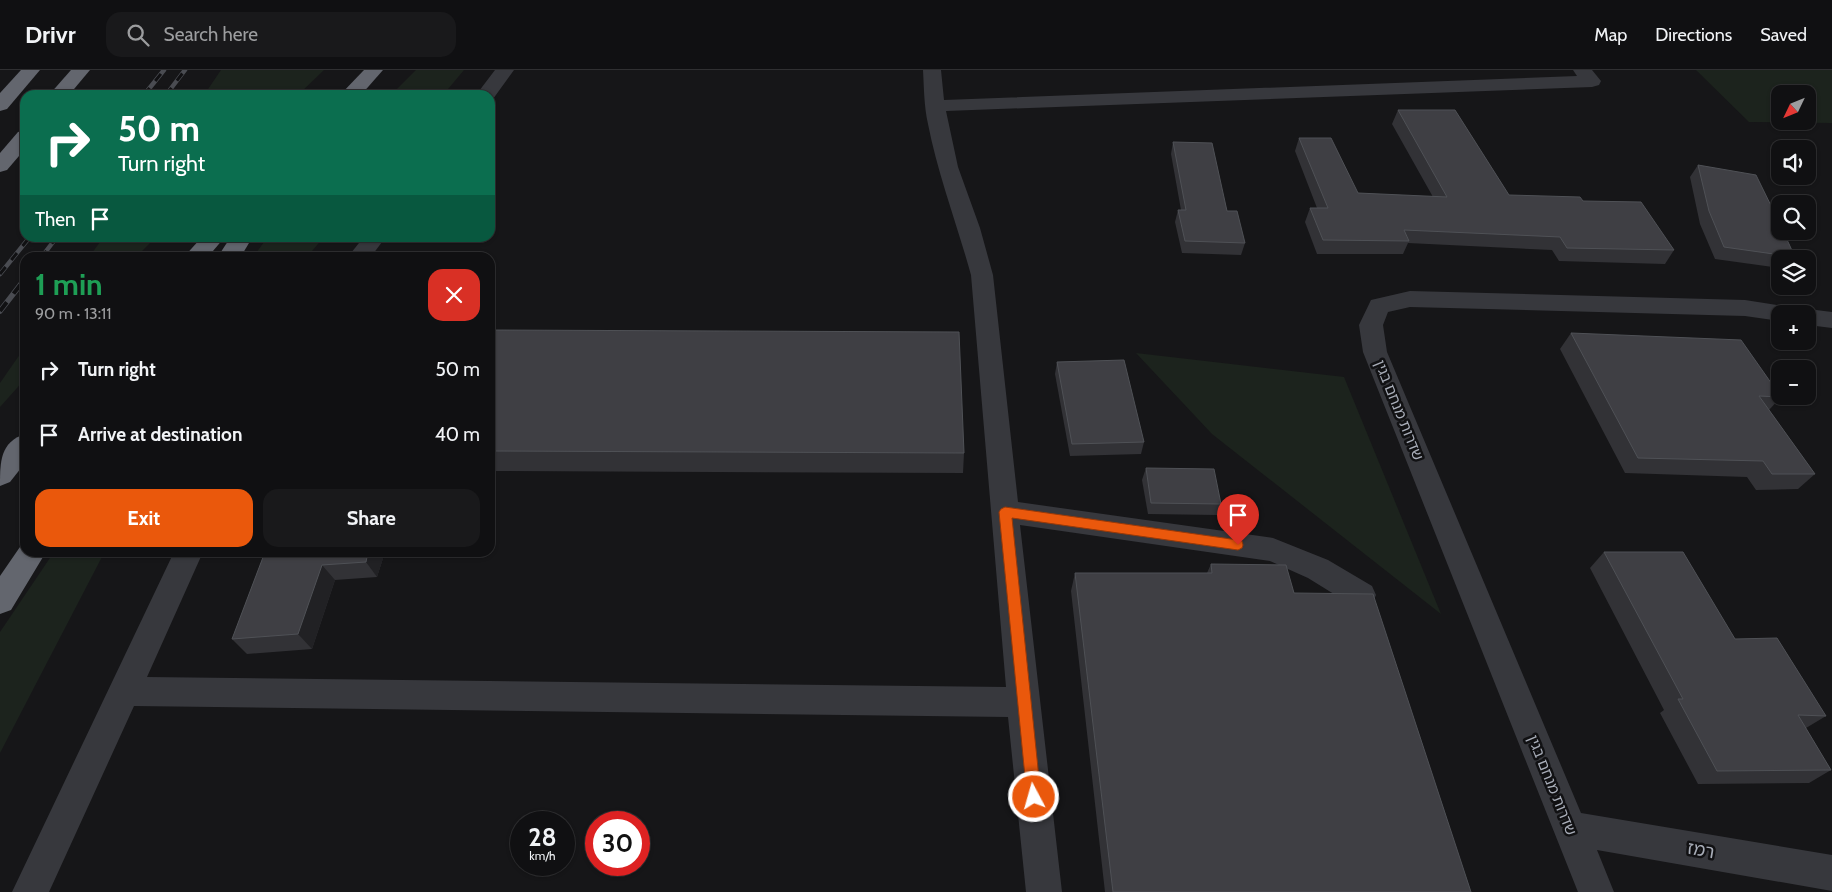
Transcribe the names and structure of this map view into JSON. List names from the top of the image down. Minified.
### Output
{"streets":{"street":["שדרות מנחם בגין","רמז"]},"crossings":[["שדרות מנחם בגין","רמז"]],"north":"bottom left","page":{"header":"Drivr","search":"Search here","nav":["Map","Directions","Saved"],"map_buttons":["+","−"],"turn":["50 m","Turn right"],"then":"Then","heading":["1 min","90 m · 13:11"],"list":[{"name":"Turn right","value":"50 m"},{"name":"Arrive at destination","value":"40 m"}],"buttons":["Exit","Share"],"speed":"28 km/h","limit":"30"}}
